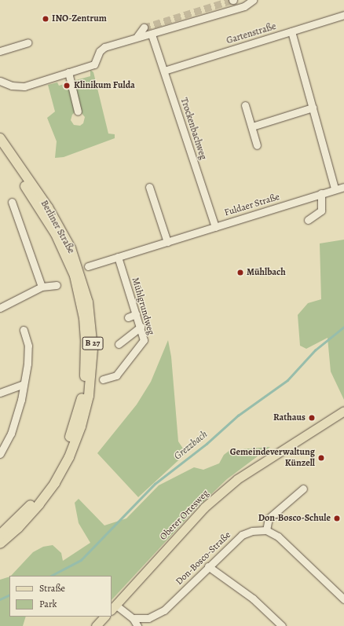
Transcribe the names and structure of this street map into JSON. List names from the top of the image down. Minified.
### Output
{"streets":{"highway":["Berliner Straße","B 27"],"main road":["Oberer Ortesweg"],"street":["Gartenstraße","Trockenbachweg","Fuldaer Straße","Mühlgrundweg","Don-Bosco-Straße"]},"crossings":[["Gartenstraße","Trockenbachweg"],["Trockenbachweg","Fuldaer Straße"],["Fuldaer Straße","Mühlgrundweg"]],"water":["Grezzbach"],"places":["INO-Zentrum","Klinikum Fulda","Mühlbach","Rathaus","Gemeindeverwaltung Künzell","Don-Bosco-Schule"],"legend":["Straße","Park"]}
